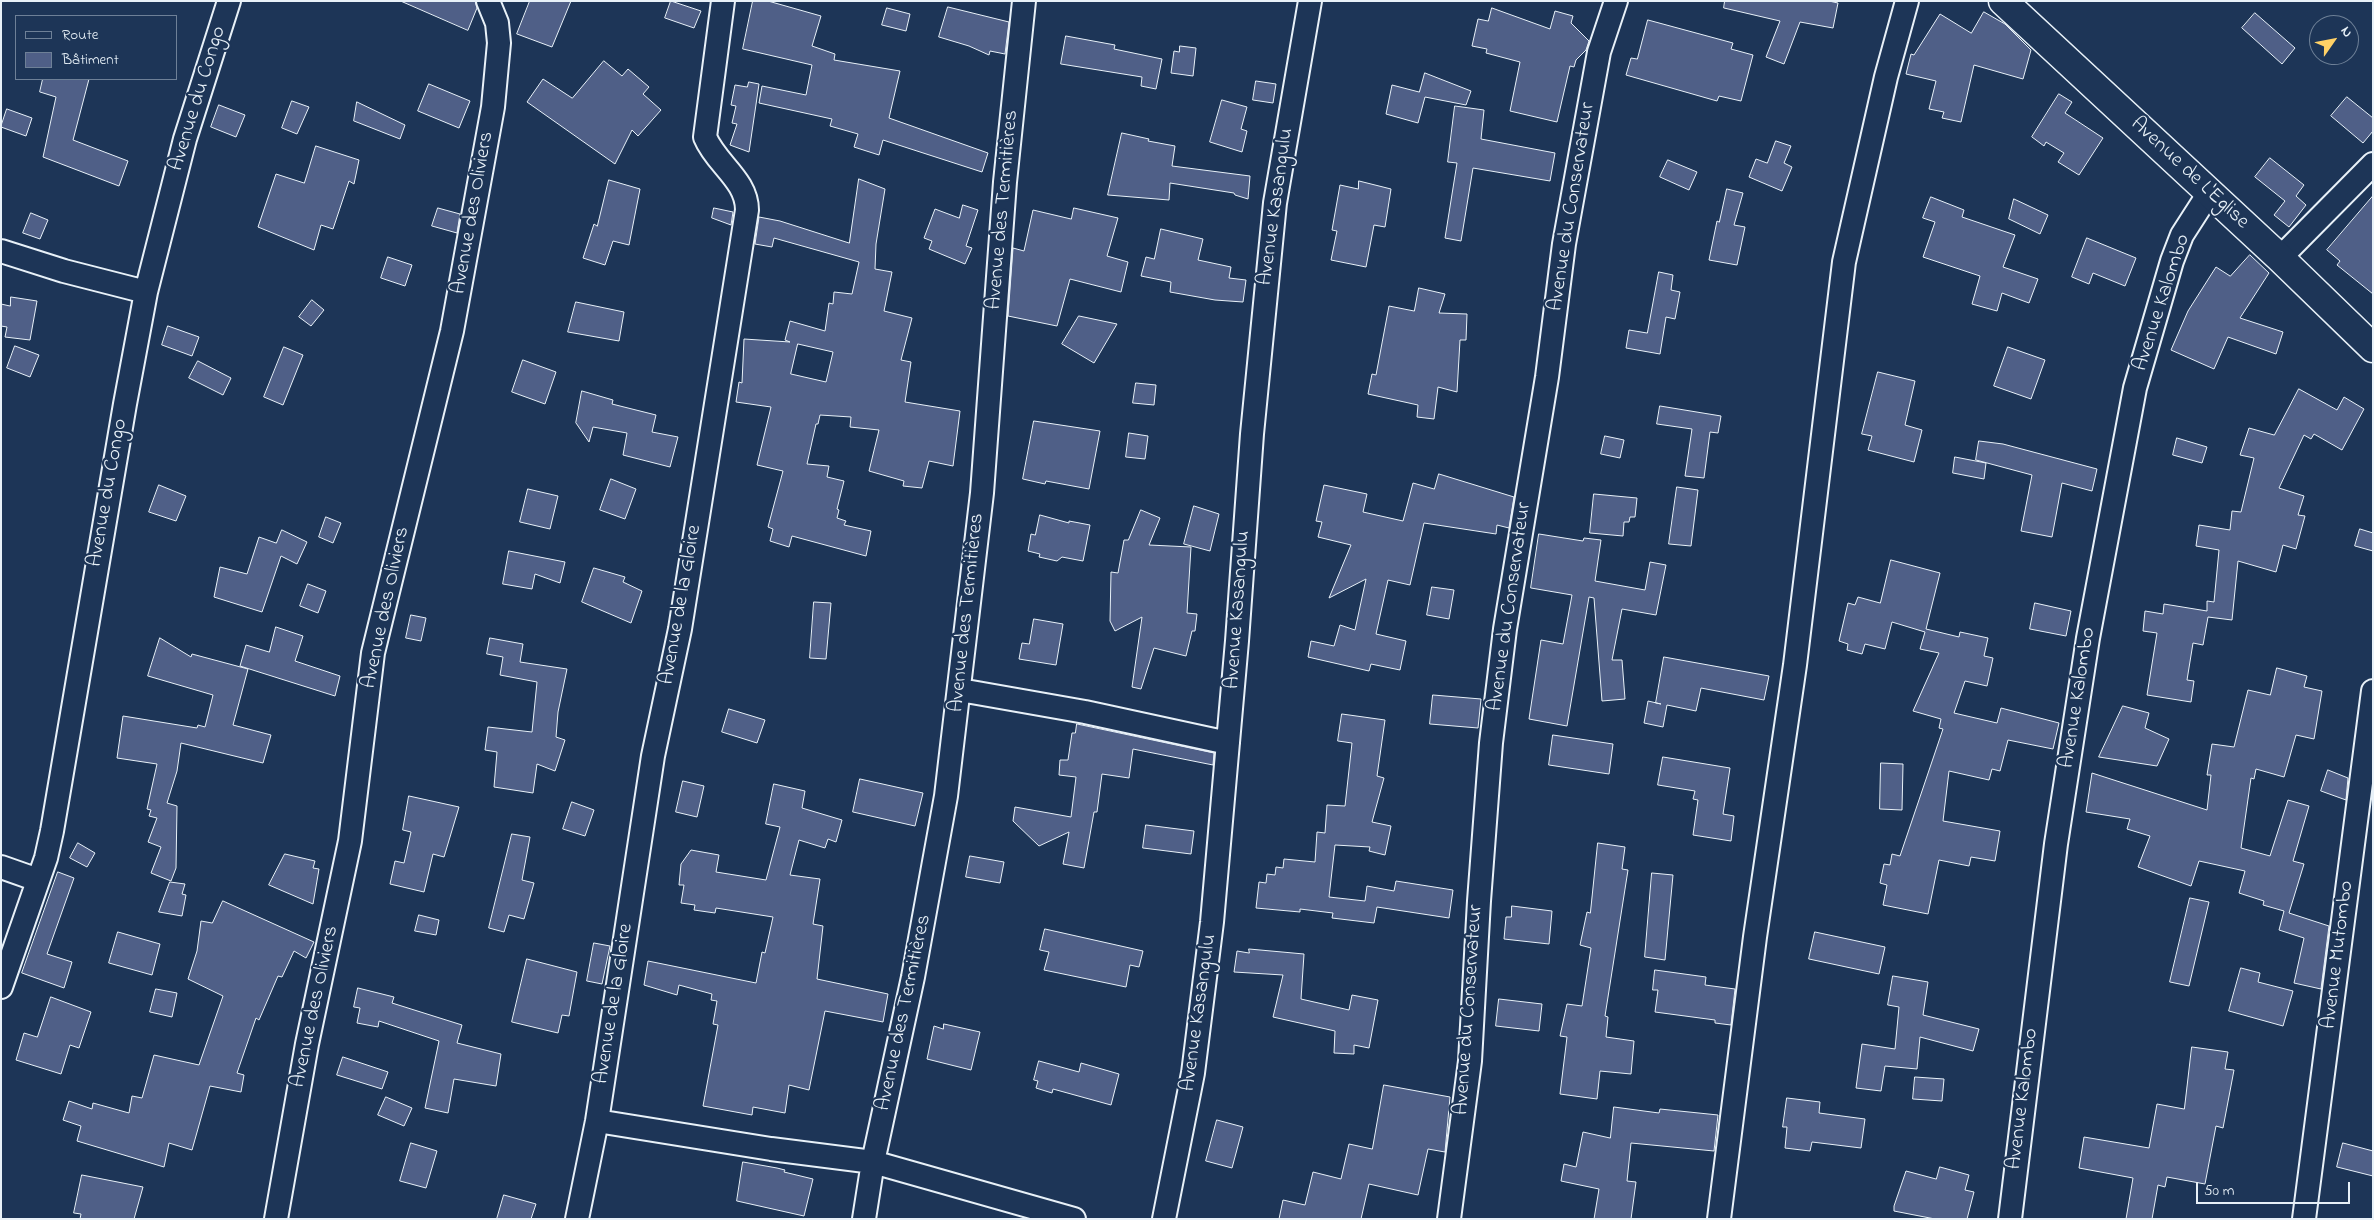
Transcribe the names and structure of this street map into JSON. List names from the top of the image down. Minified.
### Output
{"streets":{"street":["Avenue du Congo","Avenue de L'Eglise","Avenue Kasangulu","Avenue du Conservateur","Avenue des Termitières","Avenue des Oliviers","Avenue Kalombo","Avenue de la Gloire","Avenue Mutombo"]},"crossings":[["Avenue de L'Eglise","Avenue Kalombo"]],"legend":["Route","Bâtiment"],"scale_bar":"50 m","north":"top right"}
